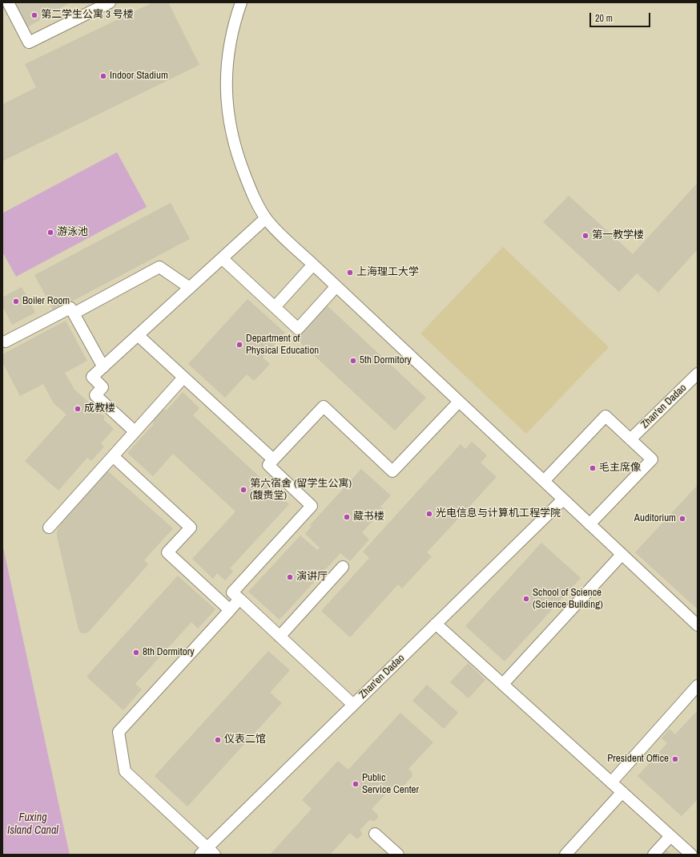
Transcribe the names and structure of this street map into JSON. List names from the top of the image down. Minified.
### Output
{"streets":{"lane":["Zhan'en Dadao"]},"water":["Fuxing Island Canal"],"places":["第二学生公寓 3 号楼","Indoor Stadium","游泳池","第一教学楼","上海理工大学","Boiler Room","Department of Physical Education","5th Dormitory","成教楼","毛主席像","第六宿舍 (留学生公寓) (馥赉堂)","光电信息与计算机工程学院","藏书楼","Auditorium","演讲厅","School of Science (Science Building)","8th Dormitory","仪表二馆","President Office","Public Service Center"],"scale_bar":"20 m"}
